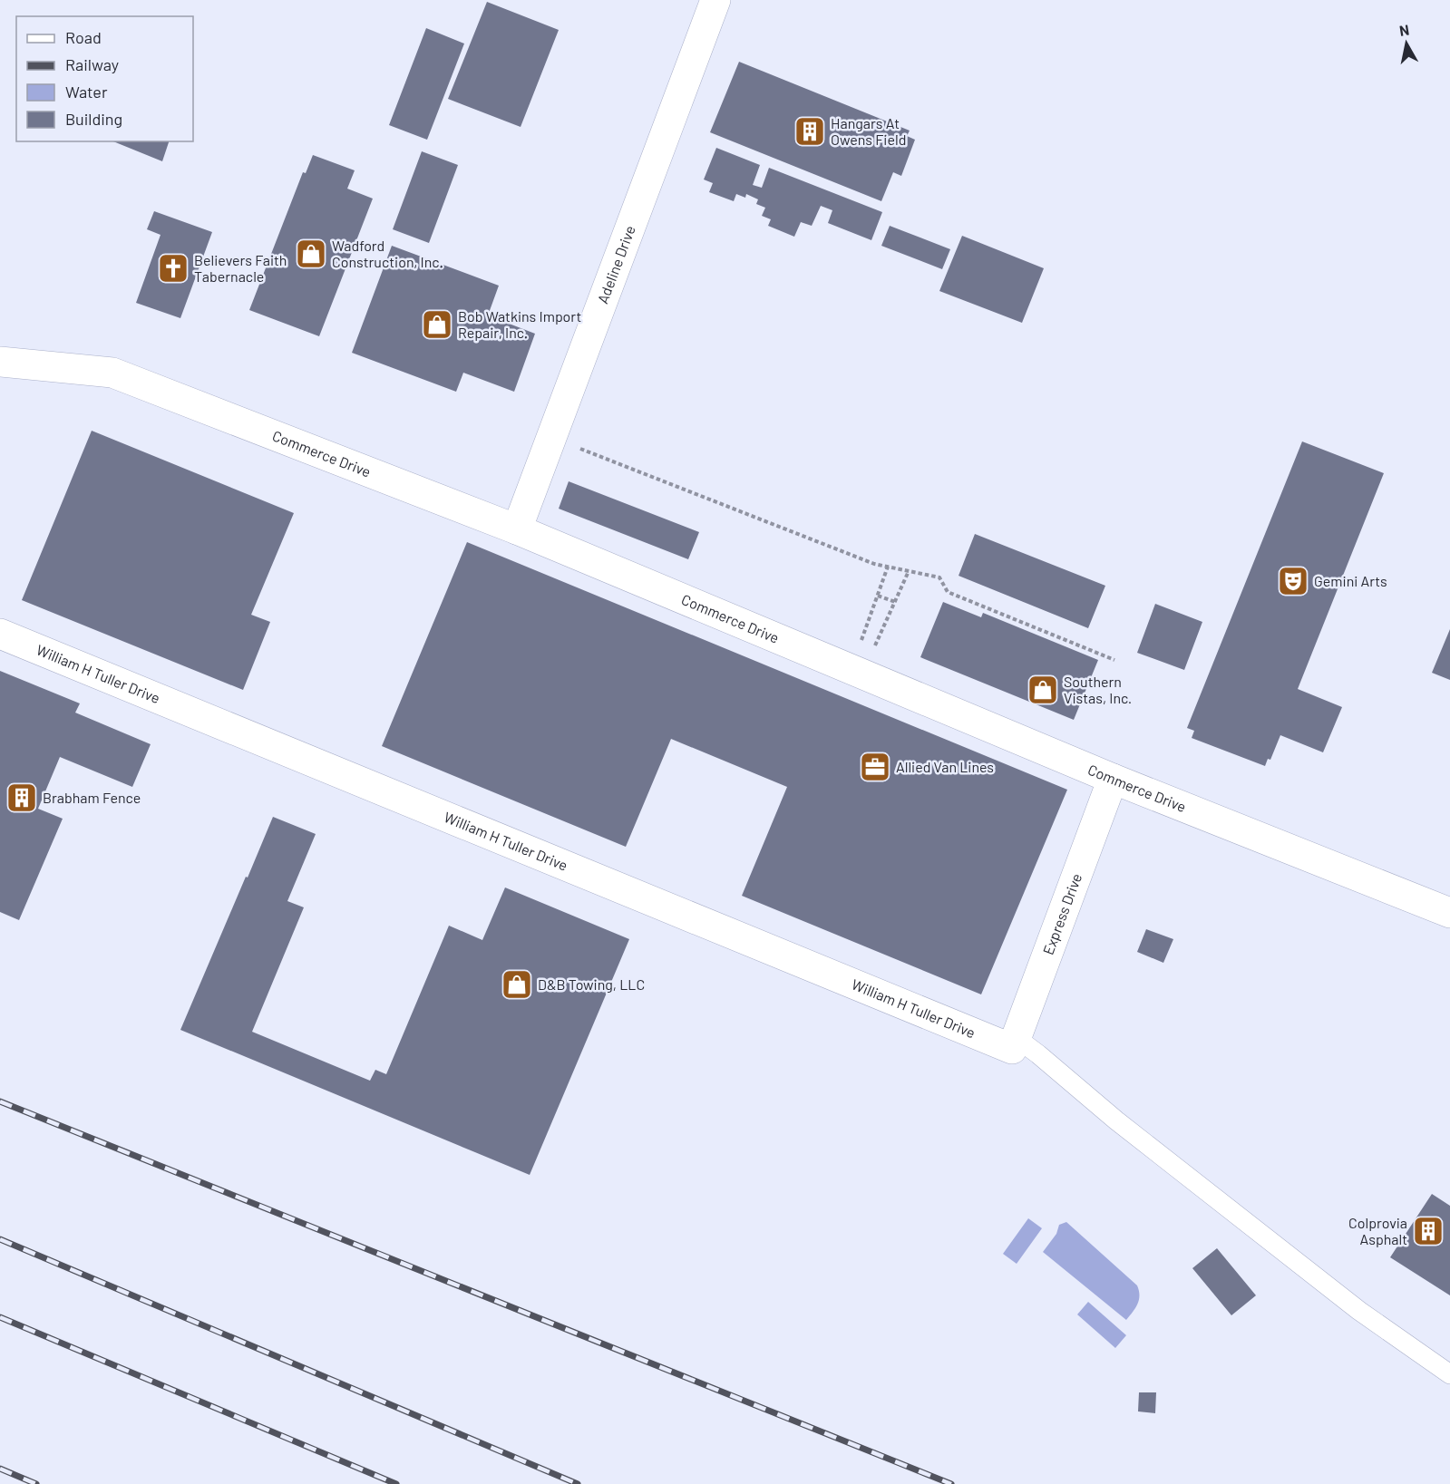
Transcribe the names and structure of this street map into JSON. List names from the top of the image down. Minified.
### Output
{"streets":{"street":["Adeline Drive","Commerce Drive","William H Tuller Drive","Express Drive"]},"crossings":[["Adeline Drive","Commerce Drive"],["Commerce Drive","Express Drive"],["William H Tuller Drive","Express Drive"]],"places":{"building":["Hangars At Owens Field","Brabham Fence","Colprovia Asphalt"],"shop":["Wadford Construction, Inc.","Bob Watkins Import Repair, Inc.","Southern Vistas, Inc.","D&B Towing, LLC"],"church":["Believers Faith Tabernacle"],"theatre":["Gemini Arts"],"office":["Allied Van Lines"]},"legend":["Road","Railway","Water","Building"],"north":"top"}
